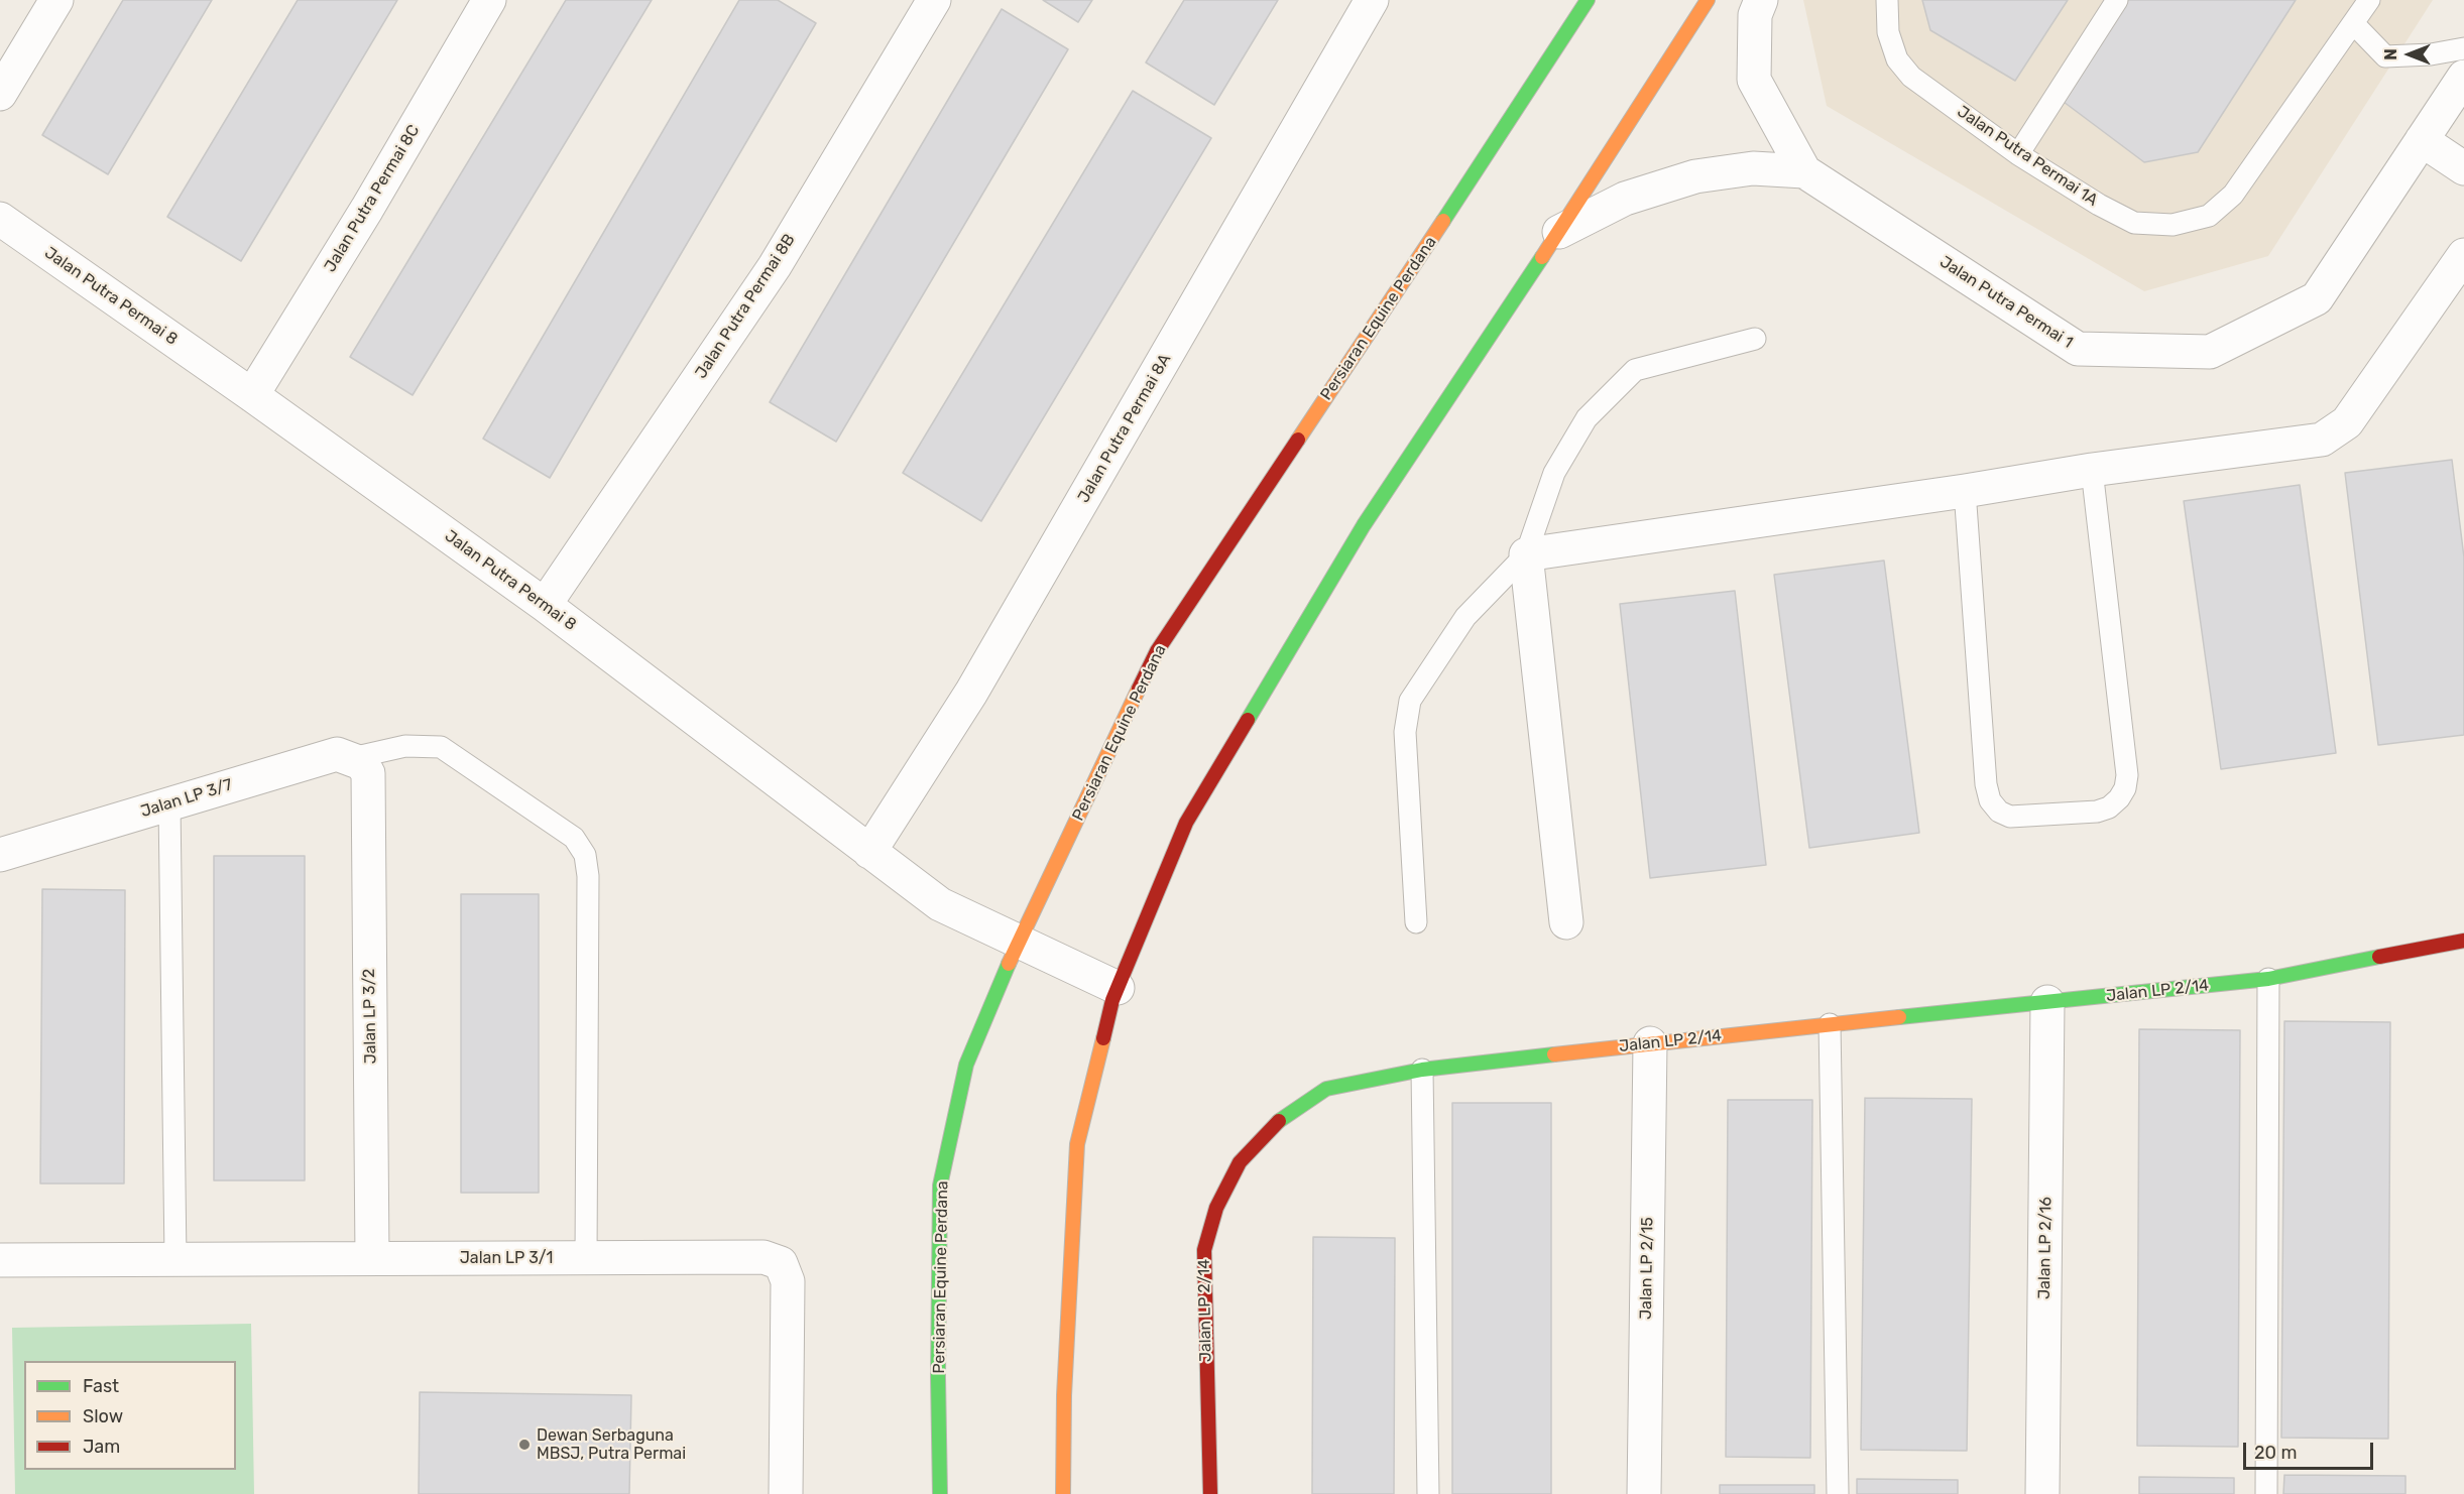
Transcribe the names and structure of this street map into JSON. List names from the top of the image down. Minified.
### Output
{"streets":{"street":["Jalan Putra Permai 8C","Jalan Putra Permai 8","Jalan Putra Permai 1","Jalan Putra Permai 8B","Persiaran Equine Perdana","Jalan Putra Permai 8A","Jalan LP 3/7","Jalan LP 2/14","Jalan LP 3/2","Jalan LP 2/16","Jalan LP 3/1","Jalan LP 2/15"],"lane":["Jalan Putra Permai 1A"]},"crossings":[["Jalan Putra Permai 8C","Jalan Putra Permai 8"],["Jalan Putra Permai 8","Jalan Putra Permai 8B"],["Jalan Putra Permai 8","Persiaran Equine Perdana"],["Jalan Putra Permai 8","Jalan Putra Permai 8A"],["Jalan LP 3/7","Jalan LP 3/2"],["Jalan LP 2/14","Jalan LP 2/16"],["Jalan LP 2/14","Jalan LP 2/15"],["Jalan LP 3/2","Jalan LP 3/1"]],"places":["Dewan Serbaguna MBSJ, Putra Permai"],"legend":["Fast","Slow","Jam"],"scale_bar":"20 m","north":"left"}
